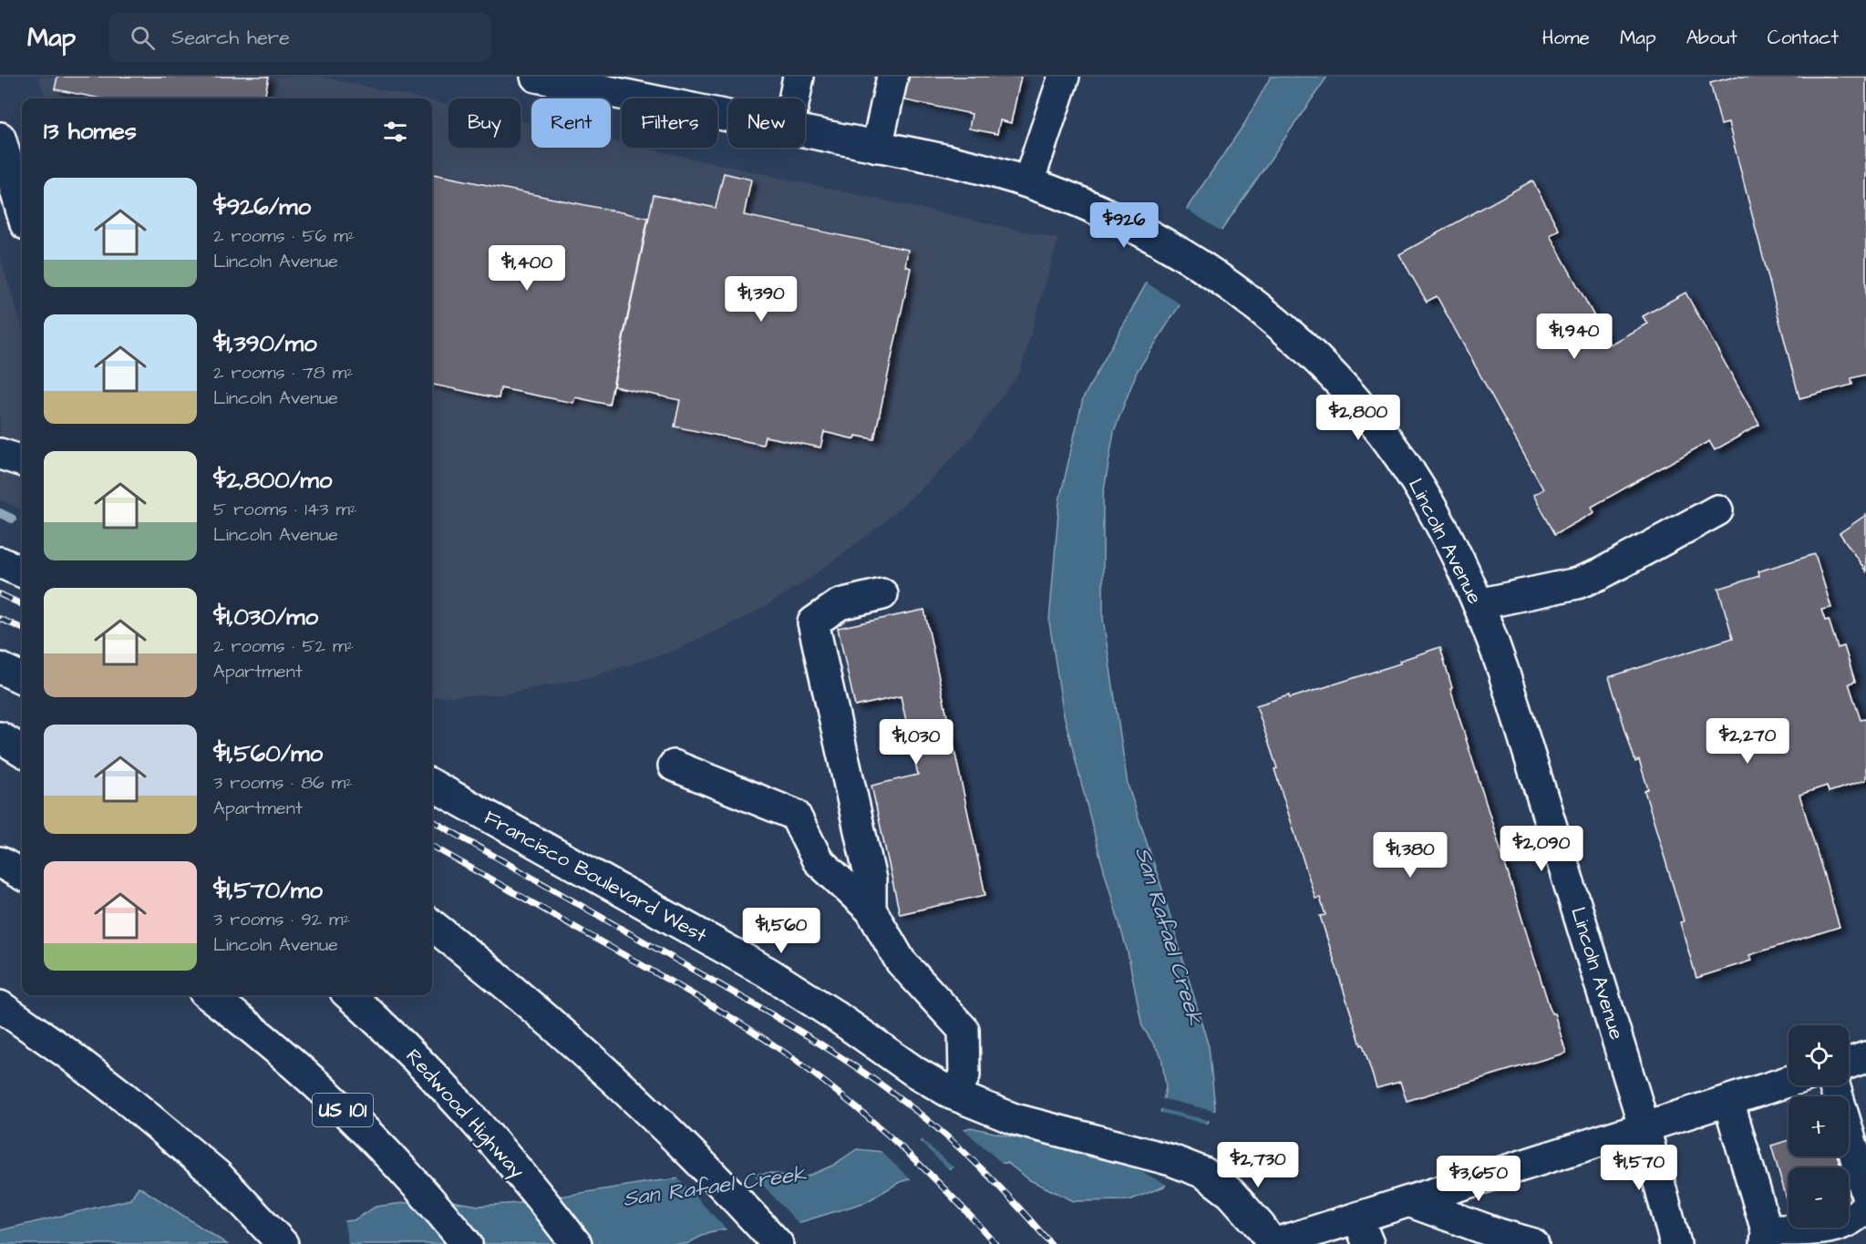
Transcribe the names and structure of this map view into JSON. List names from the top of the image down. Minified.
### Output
{"streets":{"main road":["Lincoln Avenue","Francisco Boulevard West","US 101","Redwood Highway"]},"water":["San Rafael Creek"],"page":{"header":"Map","search":"Search here","nav":["Home","Map","About","Contact"],"chip":["Buy","Rent","Filters","New"],"heading":"13 homes","list":[{"name":"$926/mo","note":"2 rooms · 56 m² · Lincoln Avenue"},{"name":"$1,390/mo","note":"2 rooms · 78 m² · Lincoln Avenue"},{"name":"$2,800/mo","note":"5 rooms · 143 m² · Lincoln Avenue"},{"name":"$1,030/mo","note":"2 rooms · 52 m² · Apartment"},{"name":"$1,560/mo","note":"3 rooms · 86 m² · Apartment"},{"name":"$1,570/mo","note":"3 rooms · 92 m² · Lincoln Avenue"}],"price":["$926","$1,400","$1,390","$1,940","$2,800","$2,270","$1,030","$2,090","$1,380","$1,560","$2,730","$1,570","$3,650"],"map_buttons":["+","−"]}}
